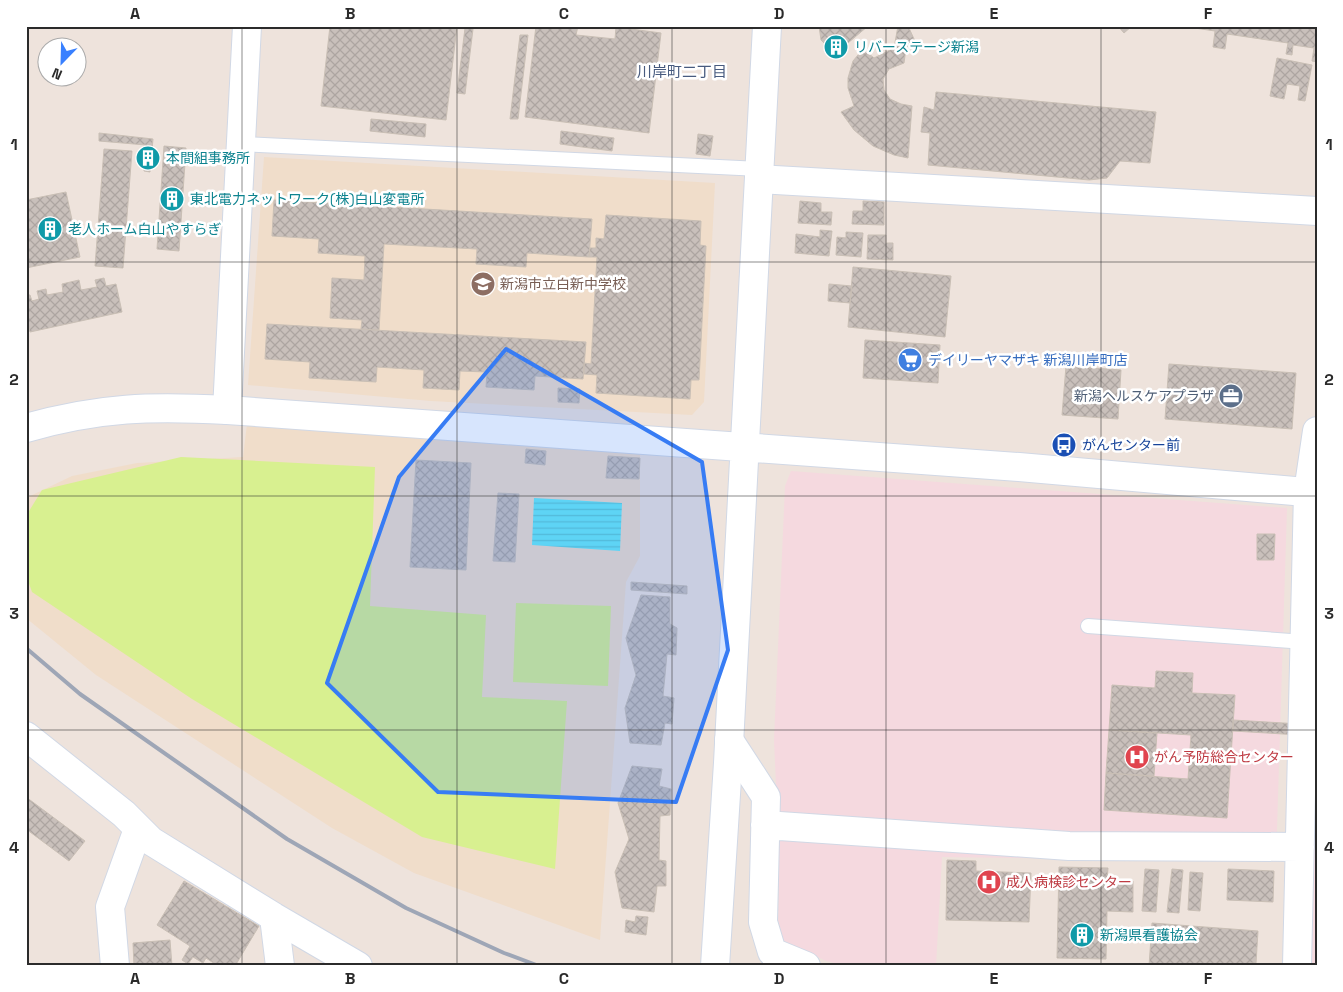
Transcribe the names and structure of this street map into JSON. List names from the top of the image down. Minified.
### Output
{"districts":["川岸町二丁目"],"places":{"building":["リバーステージ新潟","本間組事務所","東北電力ネットワーク(株)白山変電所","老人ホーム白山やすらぎ","新潟県看護協会"],"school or university":["新潟市立白新中学校"],"supermarket":["デイリーヤマザキ 新潟川岸町店"],"office":["新潟ヘルスケアプラザ"],"bus stop":["がんセンター前"],"hospital":["がん予防総合センター","成人病検診センター"]},"north":"bottom left","grid":{"columns":["A","B","C","D","E","F"],"rows":["1","2","3","4"]}}
